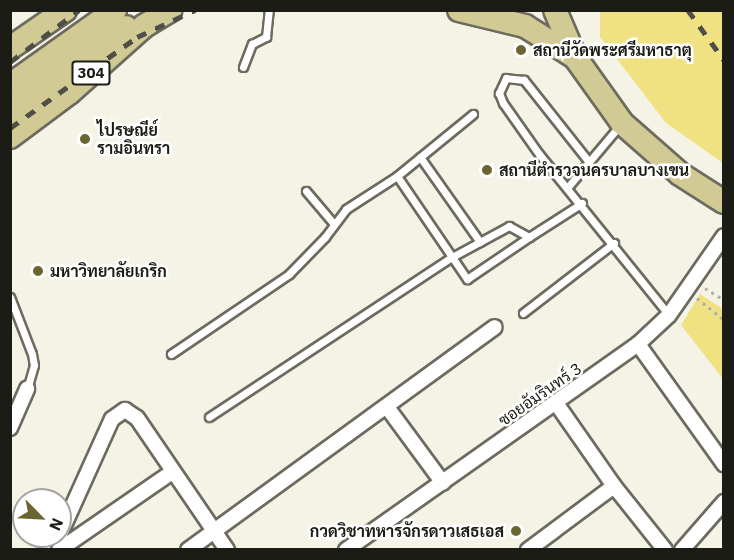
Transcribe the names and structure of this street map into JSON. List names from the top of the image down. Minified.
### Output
{"streets":{"main road":["304"],"street":["ซอยอัมรินทร์ 3"]},"places":["สถานีวัดพระศรีมหาธาตุ","ไปรษณีย์ รามอินทรา","สถานีตำรวจนครบาลบางเขน","มหาวิทยาลัยเกริก","กวดวิชาทหารจักรดาวเสธเอส"],"north":"bottom right"}
